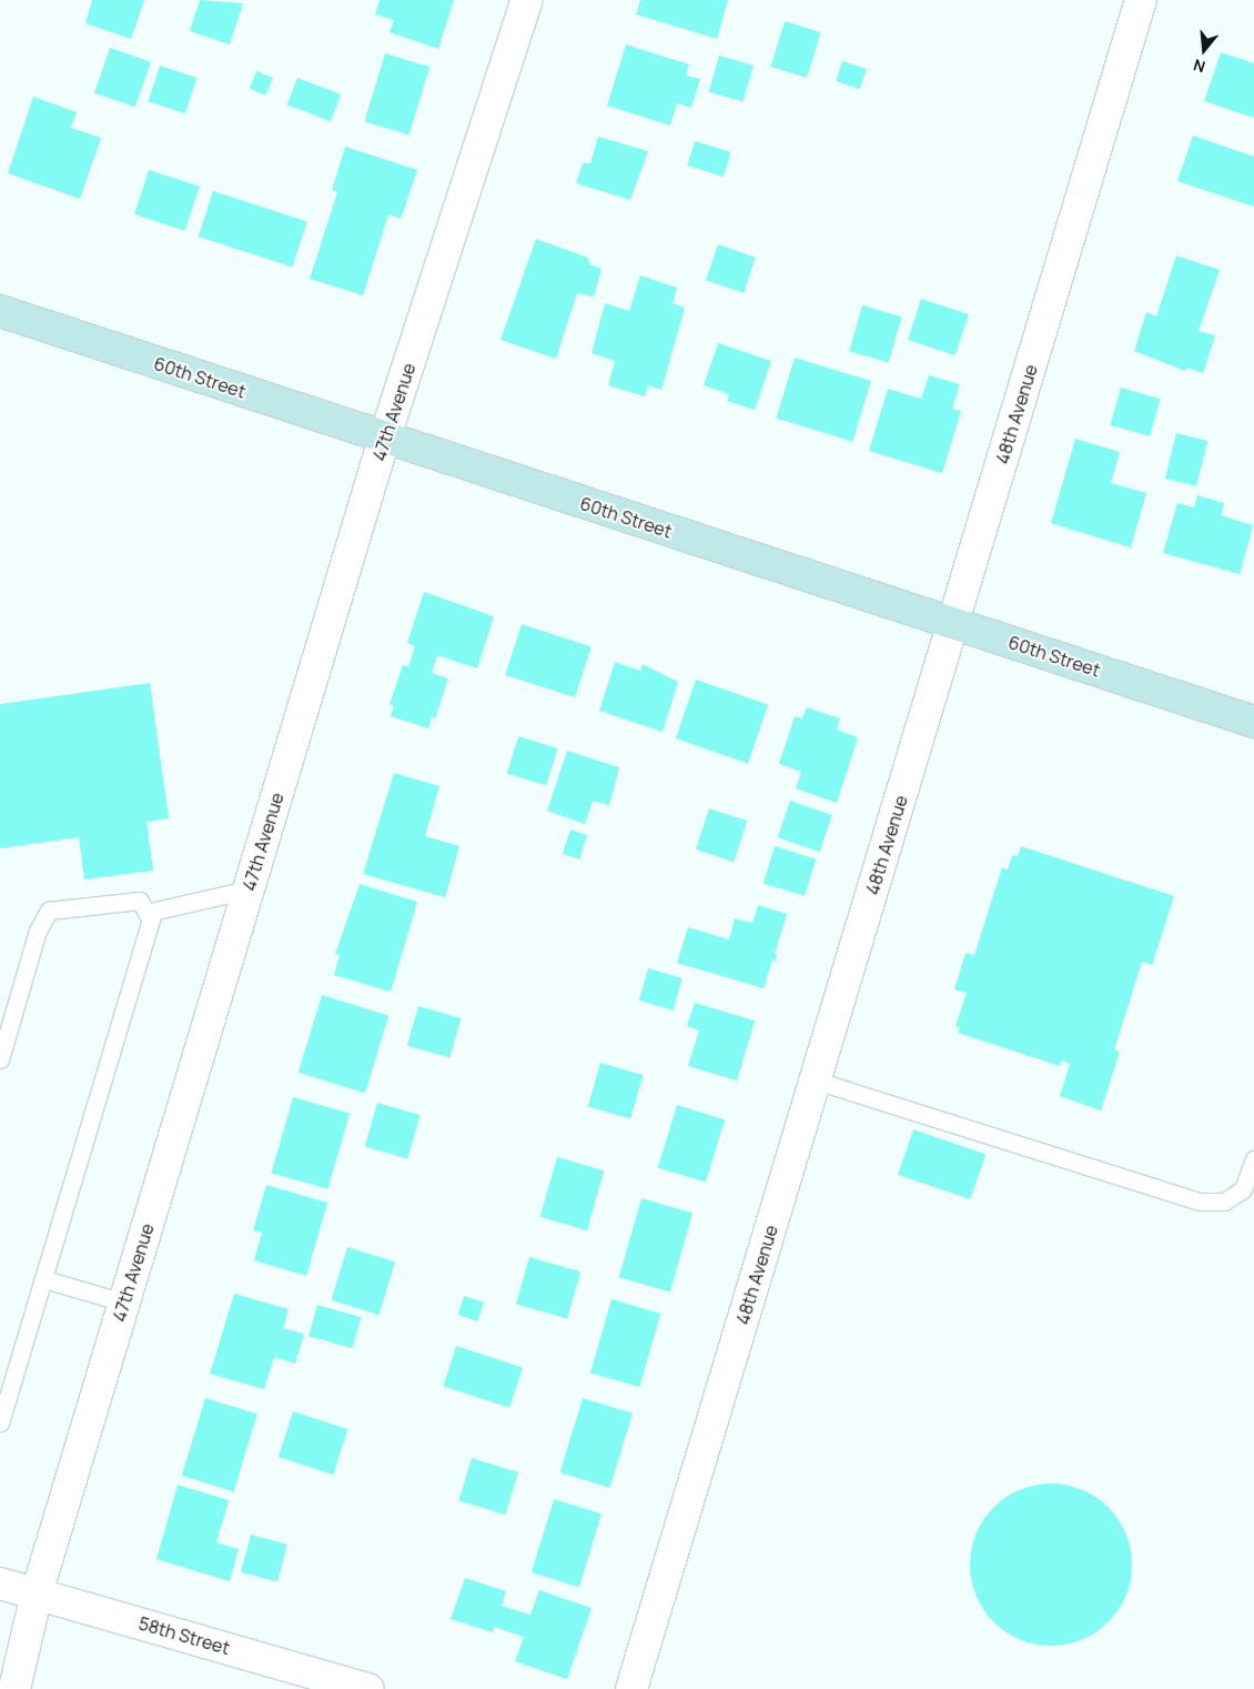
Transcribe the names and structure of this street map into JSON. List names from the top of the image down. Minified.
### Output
{"streets":{"street":["60th Street","47th Avenue","48th Avenue","58th Street"]},"crossings":[["60th Street","47th Avenue"],["60th Street","48th Avenue"],["47th Avenue","58th Street"]],"north":"bottom"}
